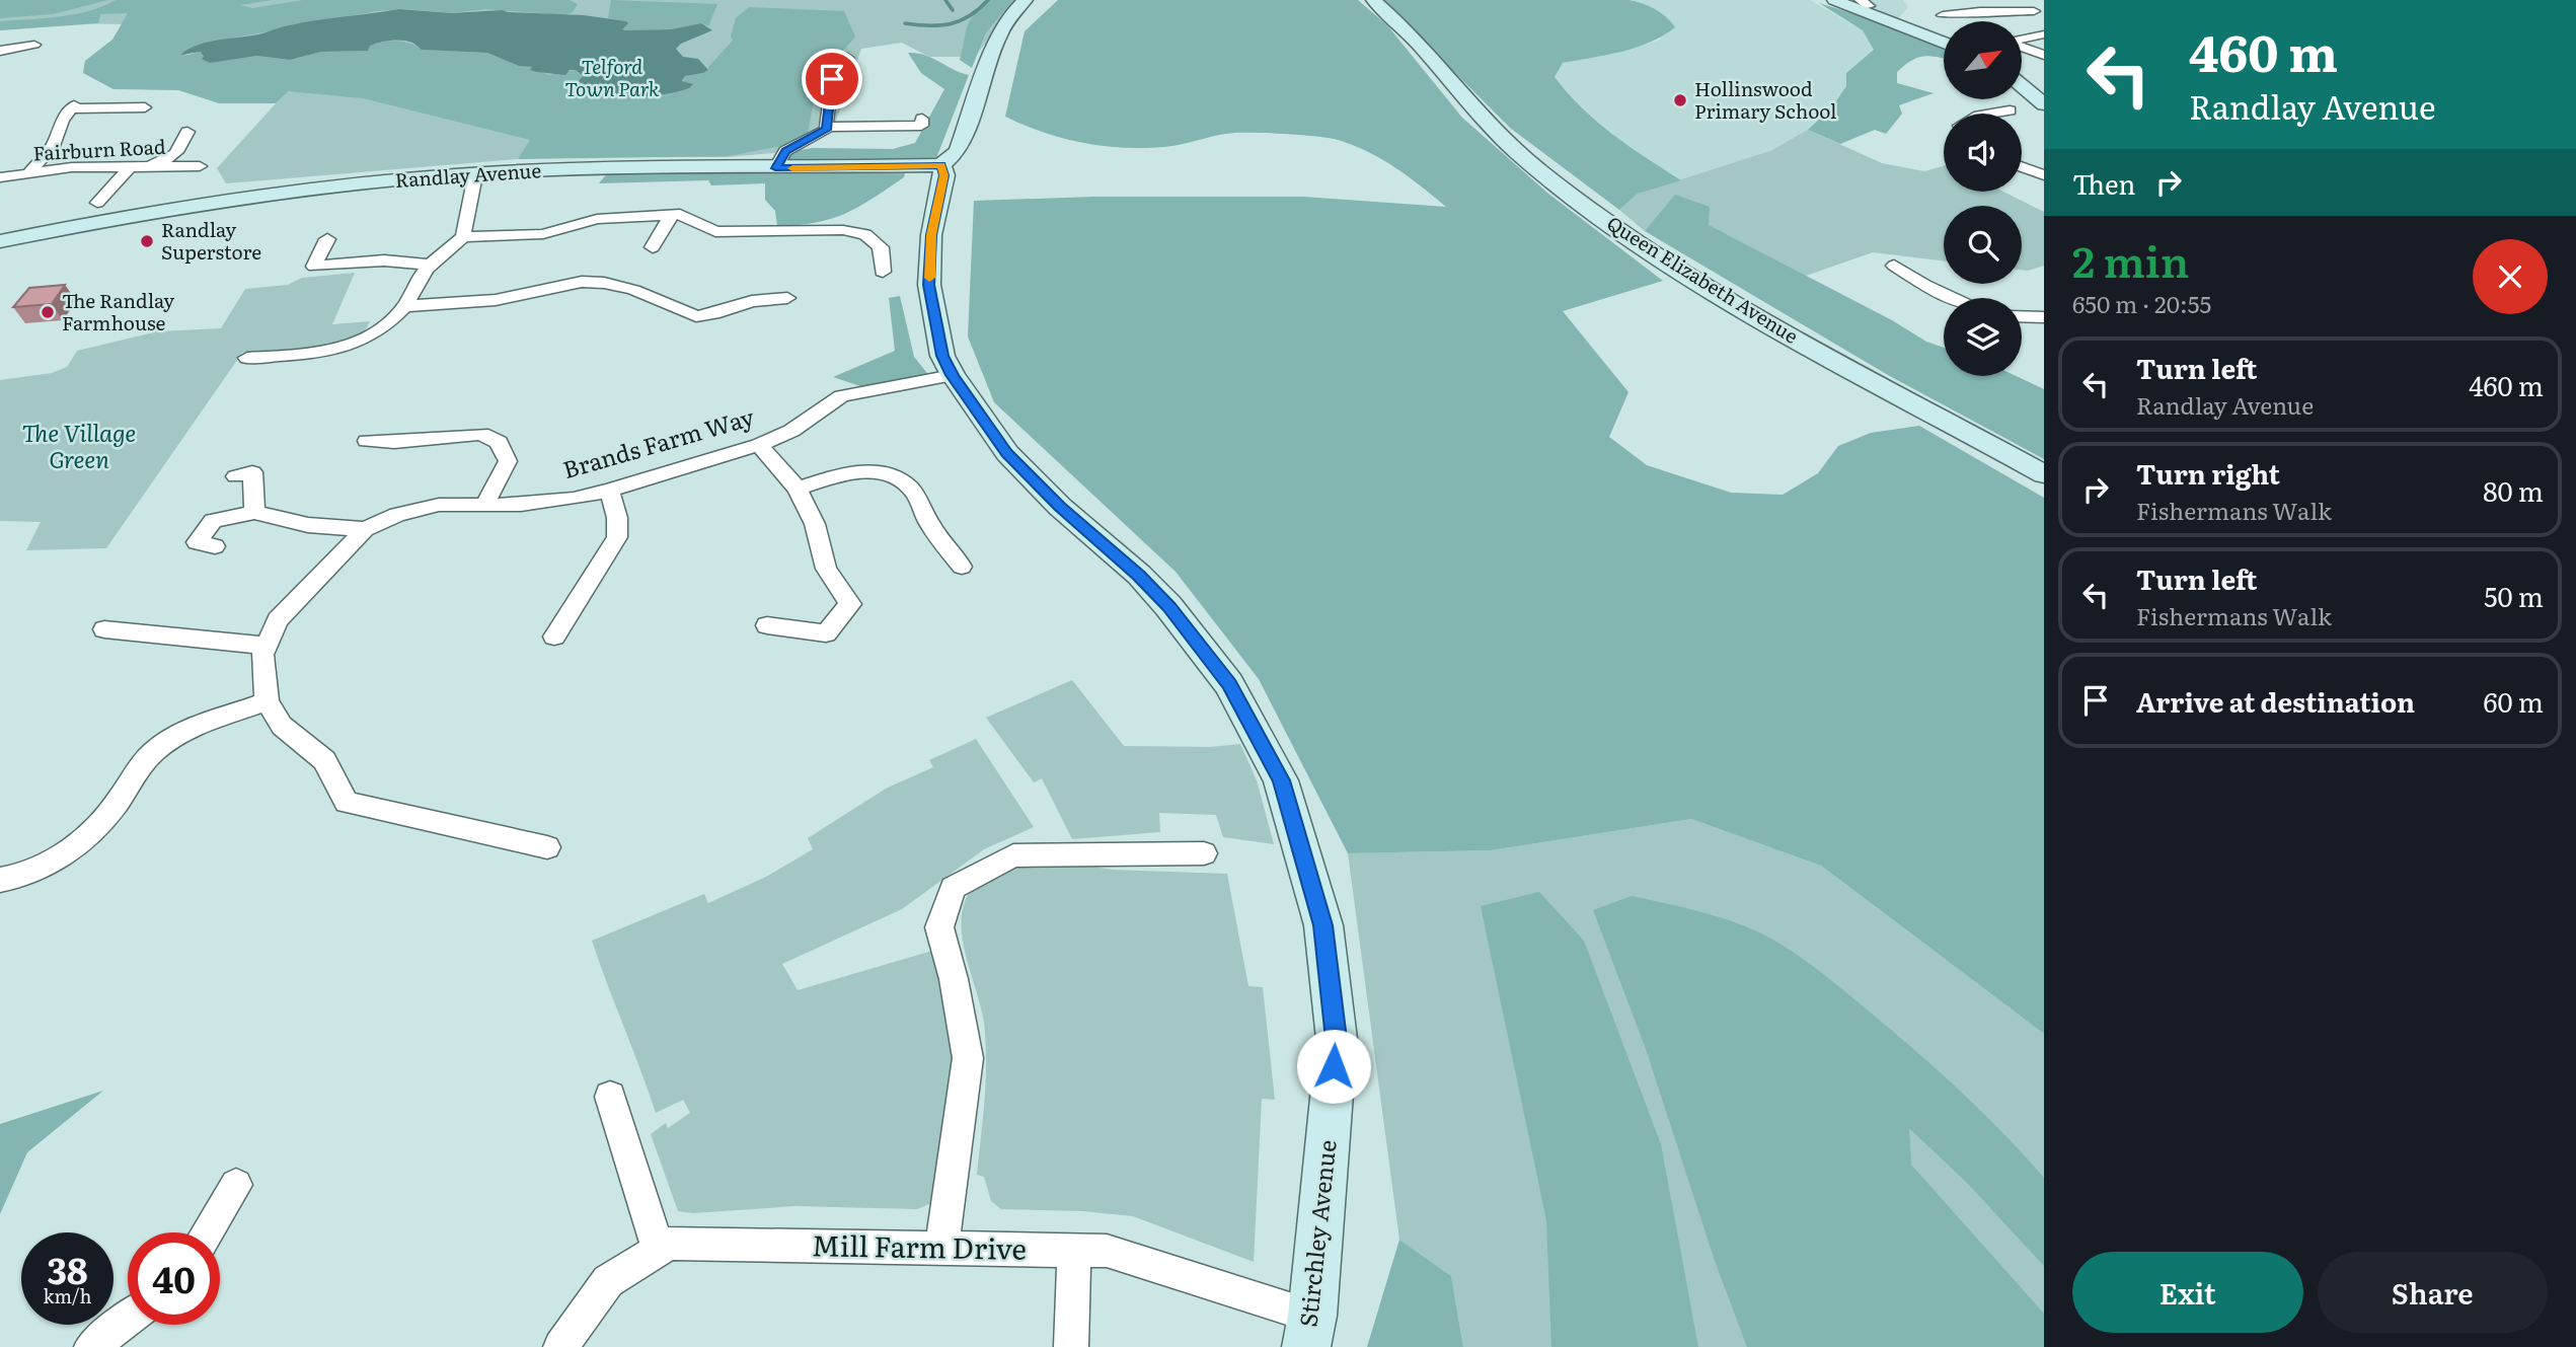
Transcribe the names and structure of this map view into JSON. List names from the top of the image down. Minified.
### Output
{"streets":{"street":["Fairburn Road","Randlay Avenue","Queen Elizabeth Avenue","Brands Farm Way","Stirchley Avenue","Mill Farm Drive"]},"crossings":[["Randlay Avenue","Stirchley Avenue"],["Brands Farm Way","Stirchley Avenue"],["Stirchley Avenue","Mill Farm Drive"]],"parks":["Telford Town Park","The Village Green"],"places":["Hollinswood Primary School","Randlay Superstore","The Randlay Farmhouse"],"north":"top right","page":{"turn":["460 m","Randlay Avenue"],"then":"Then","heading":["2 min","650 m · 20:55"],"list":[{"name":"Turn left","note":"Randlay Avenue","value":"460 m"},{"name":"Turn right","note":"Fishermans Walk","value":"80 m"},{"name":"Turn left","note":"Fishermans Walk","value":"50 m"},{"name":"Arrive at destination","value":"60 m"}],"speed":"38 km/h","limit":"40","buttons":["Exit","Share"]}}
